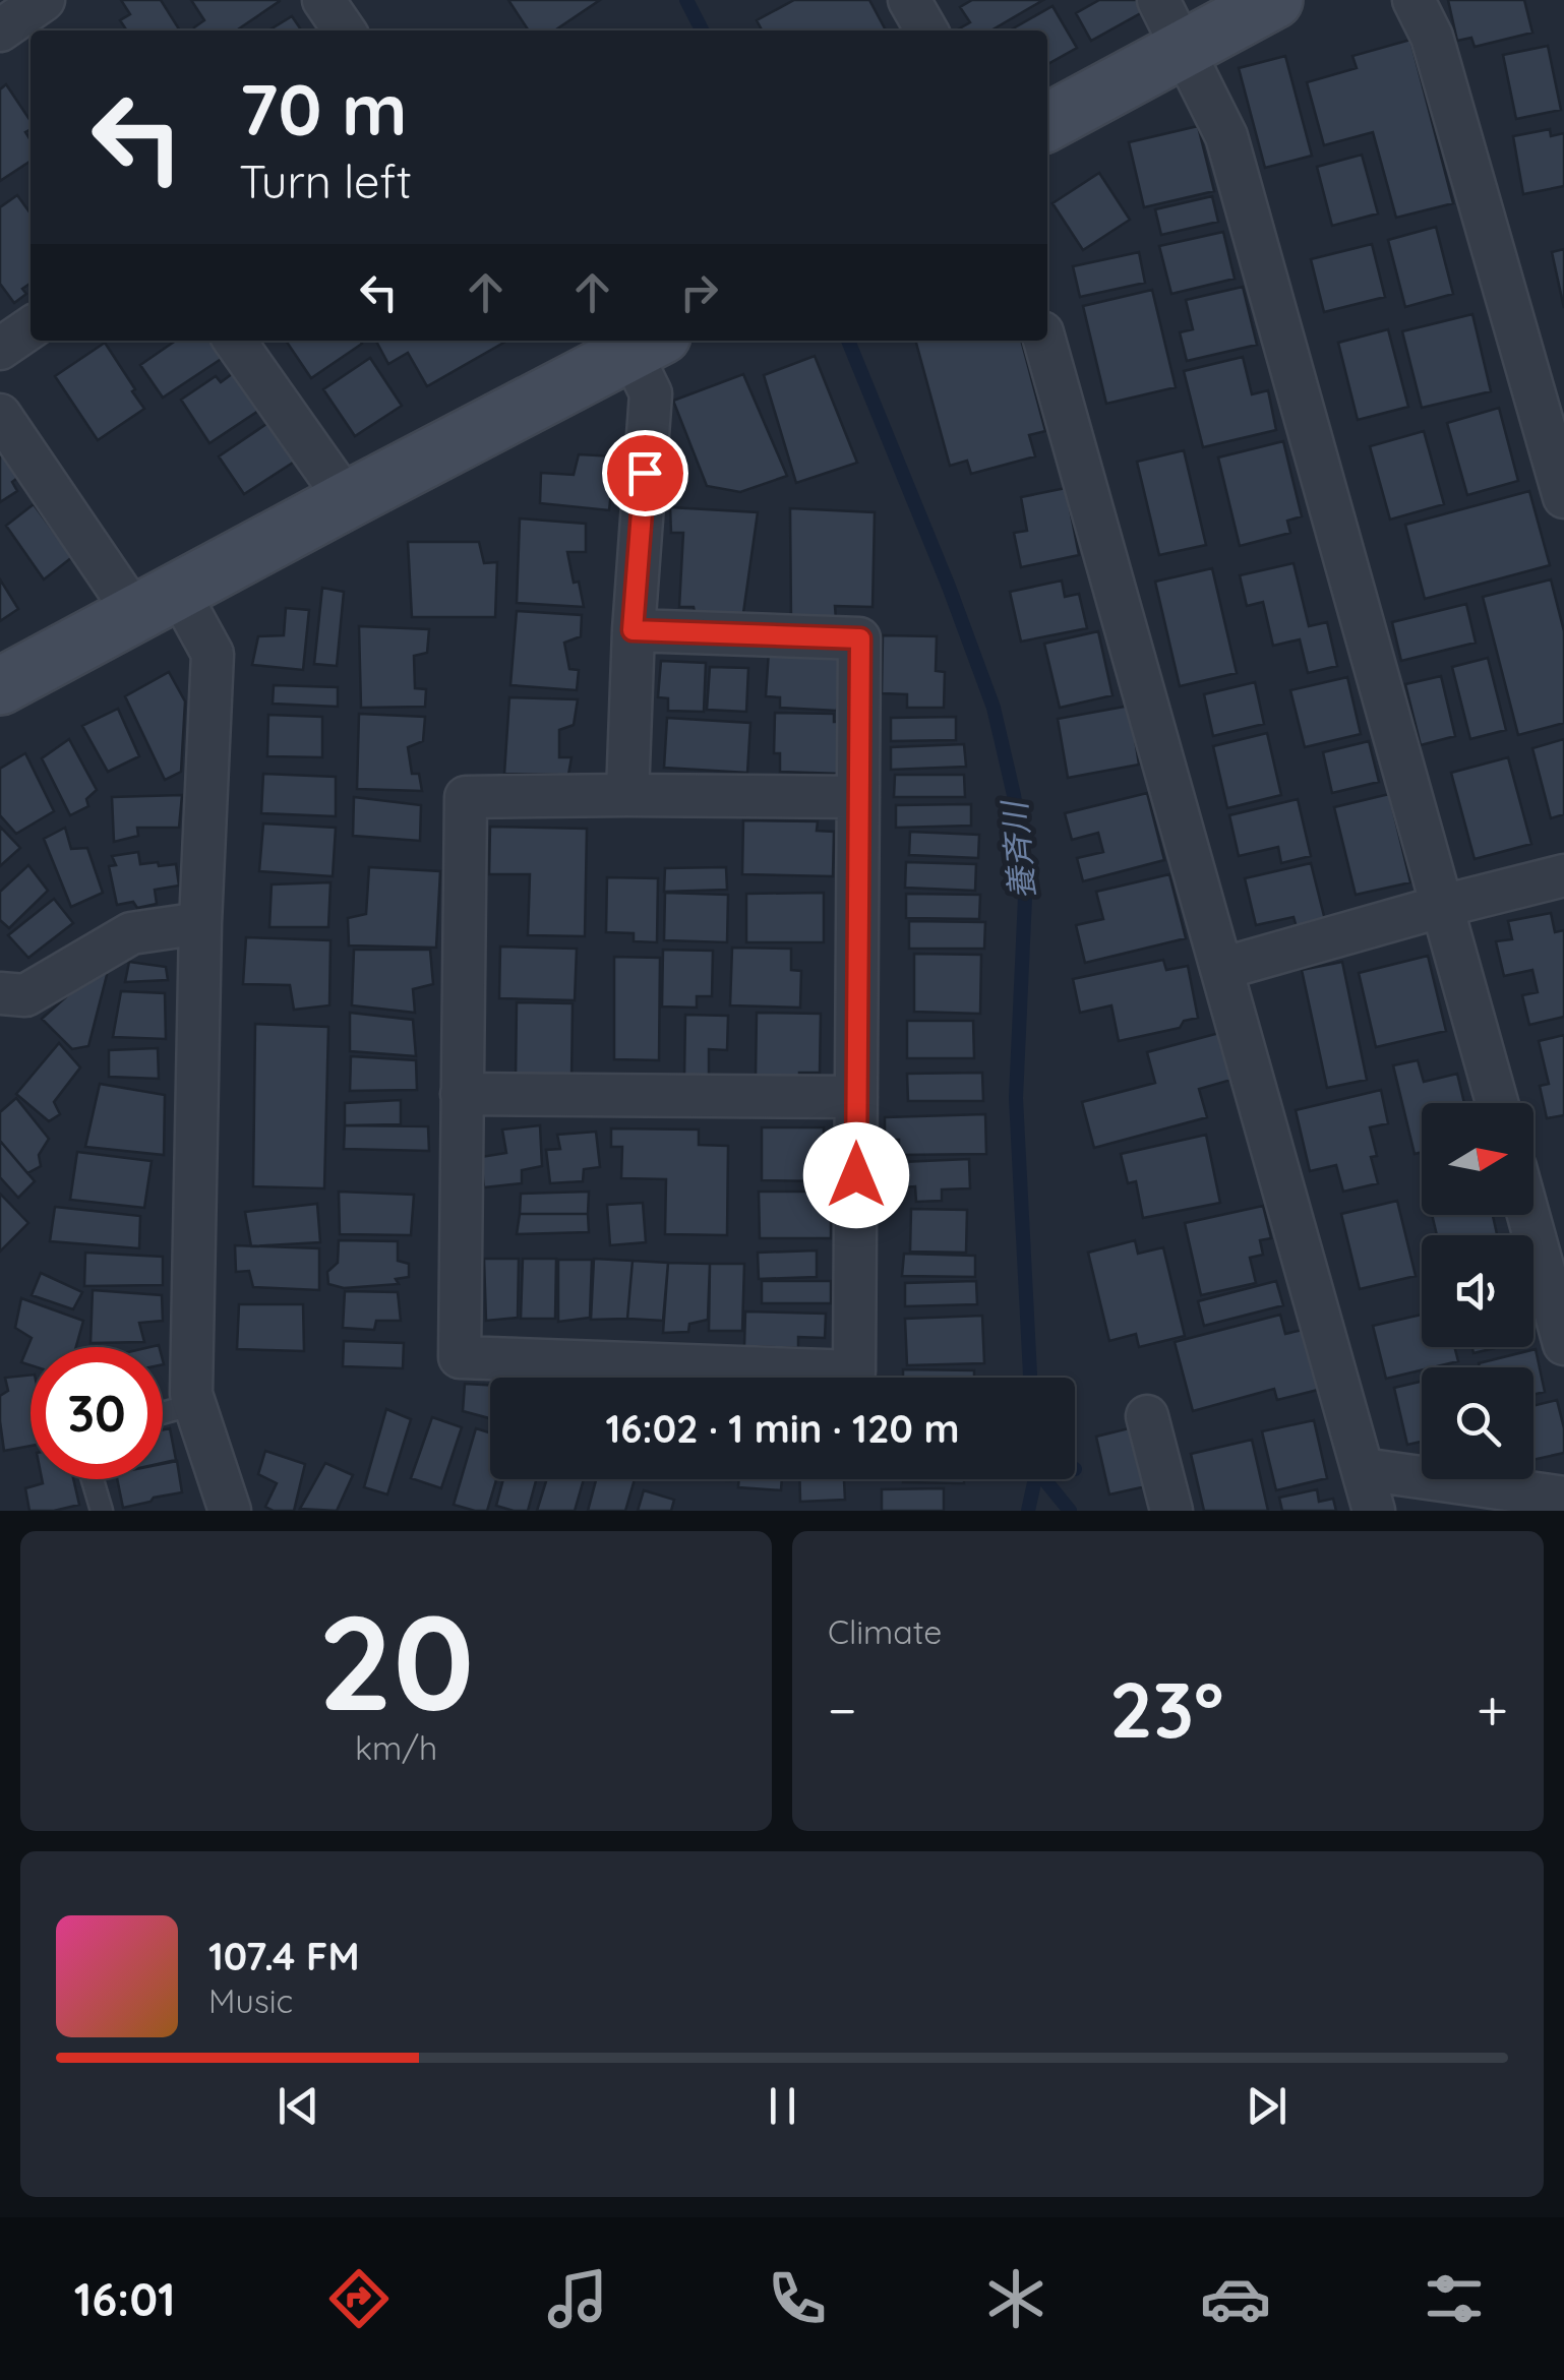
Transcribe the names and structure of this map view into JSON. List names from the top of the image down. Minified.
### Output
{"water":["養斉川"],"north":"right","page":{"turn":["70 m","Turn left"],"limit":"30","trip":"16:02 · 1 min · 120 m","tile":[["20","km/h"],"Climate"],"heat":["−","23°","+"],"song":["107.4 FM","Music"],"tabs":"16:01"}}
